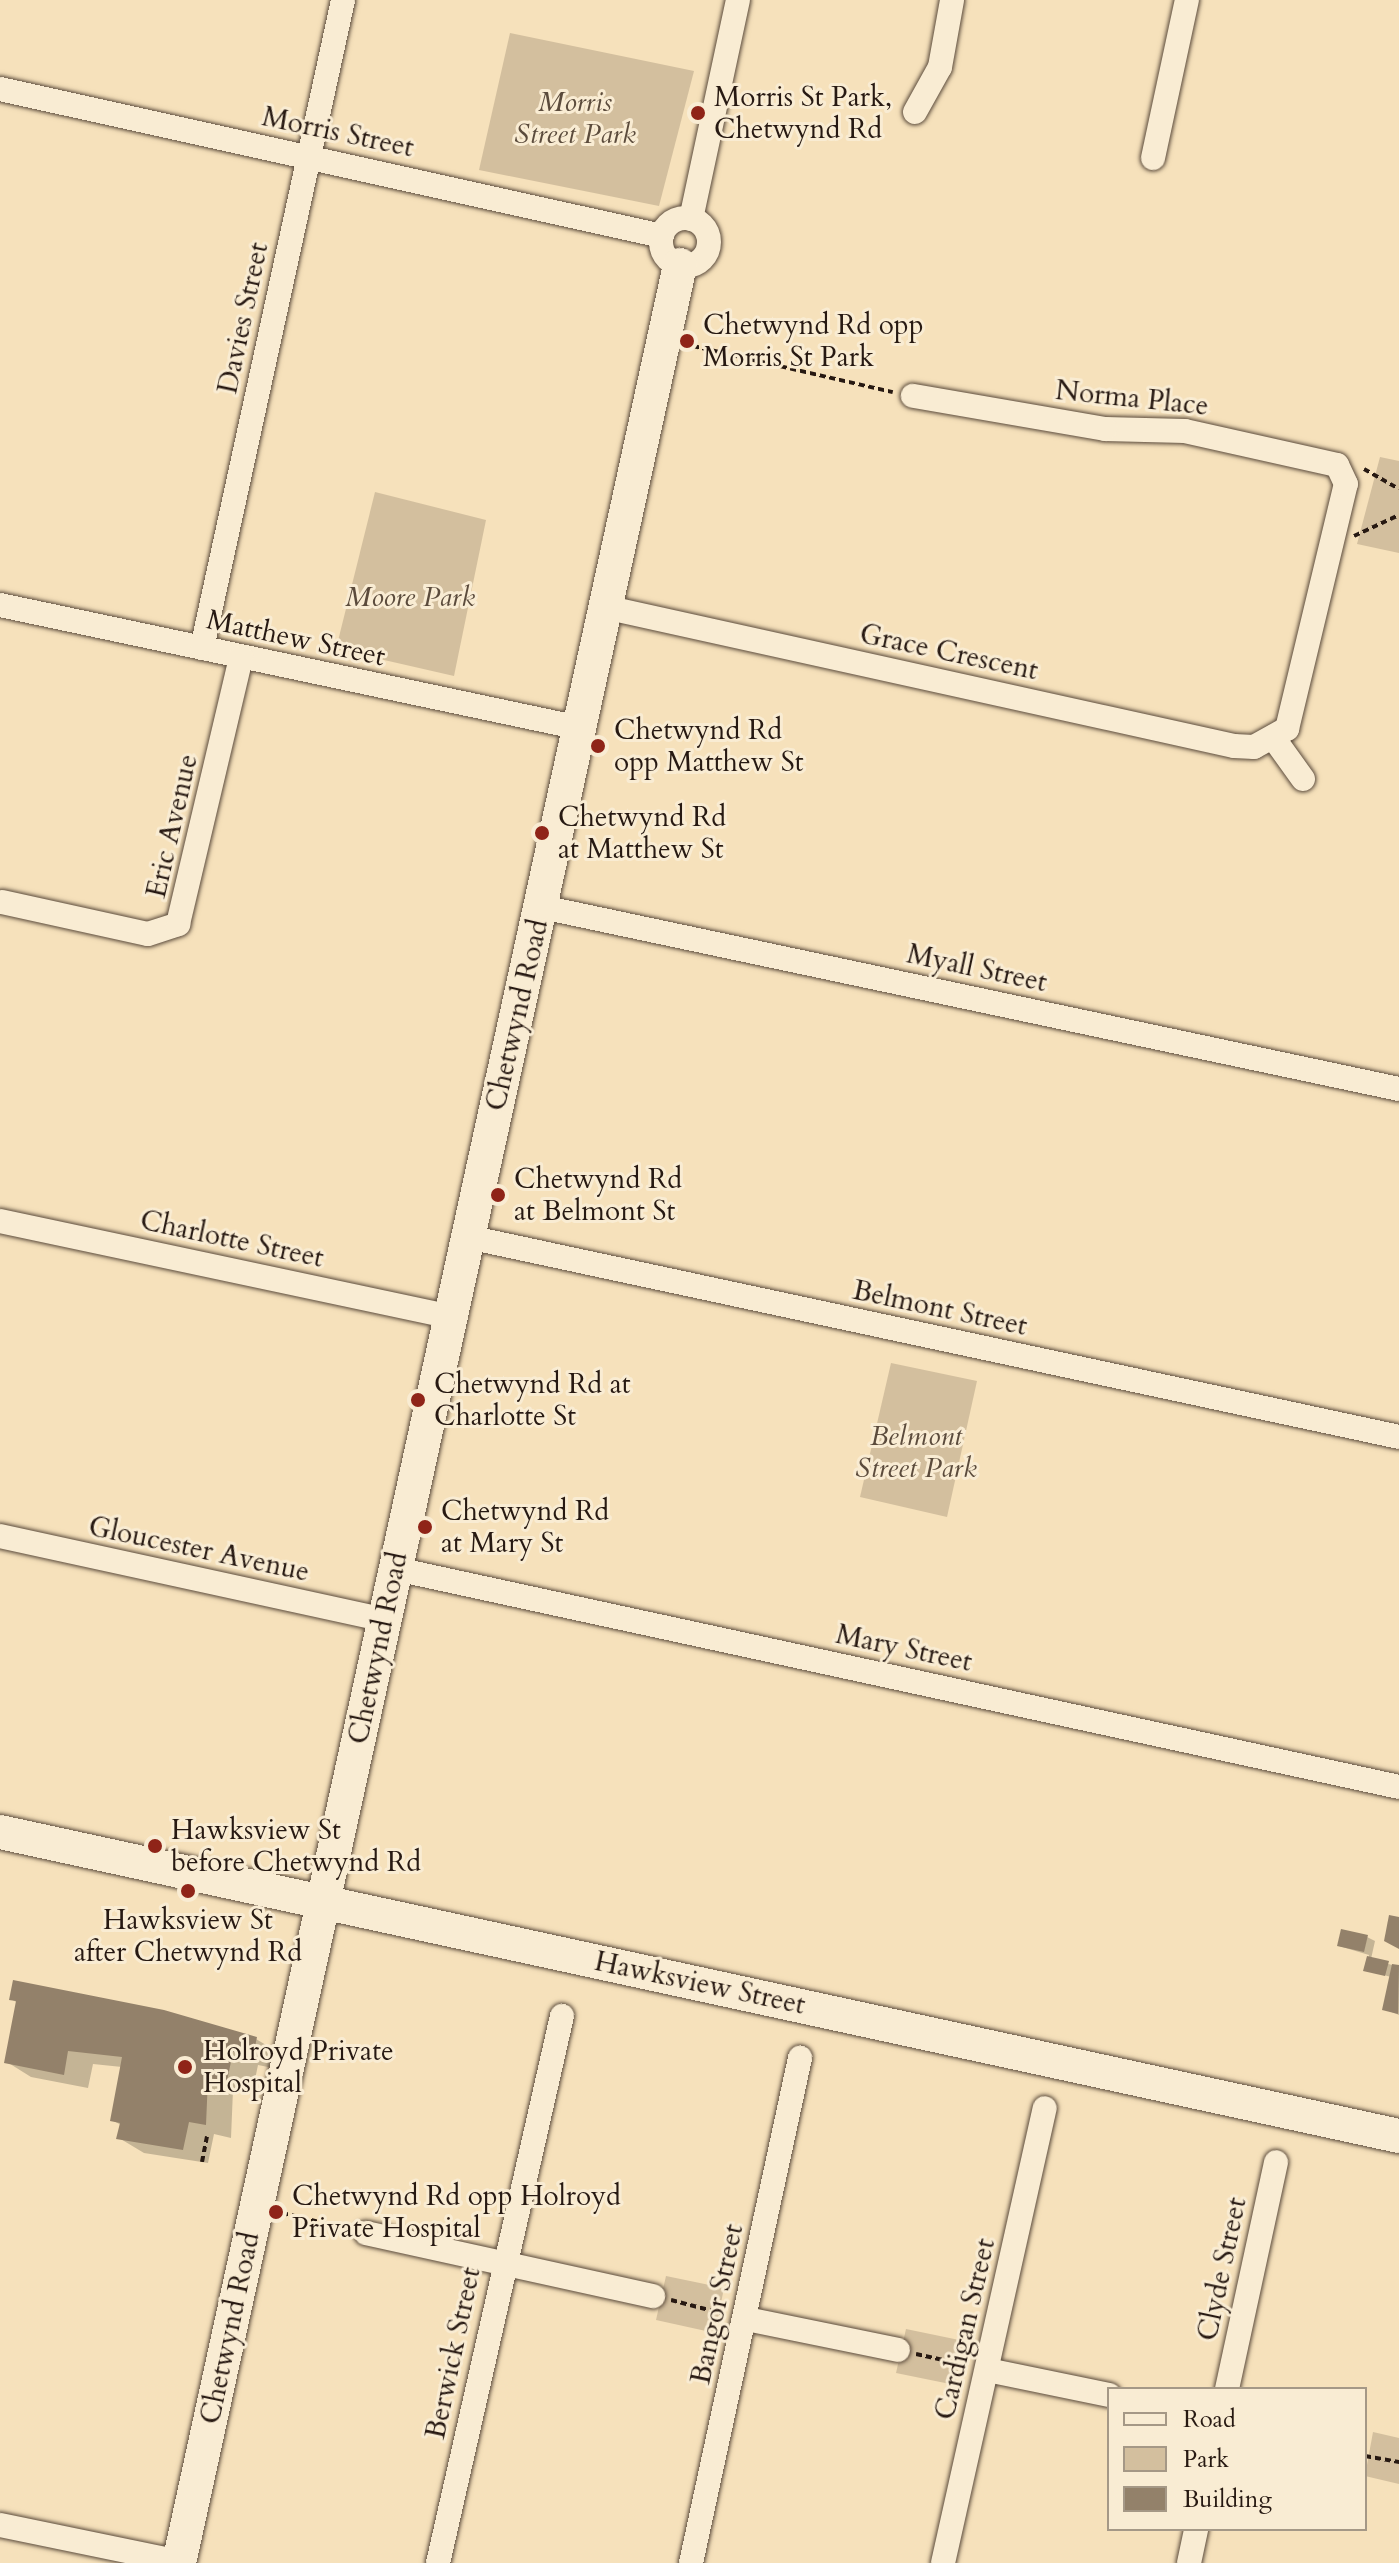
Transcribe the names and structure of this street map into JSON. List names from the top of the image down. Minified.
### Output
{"streets":{"street":["Morris Street","Davies Street","Norma Place","Matthew Street","Grace Crescent","Eric Avenue","Myall Street","Chetwynd Road","Charlotte Street","Belmont Street","Gloucester Avenue","Mary Street","Hawksview Street","Clyde Street","Bangor Street","Cardigan Street","Berwick Street"]},"crossings":[["Morris Street","Davies Street"],["Morris Street","Chetwynd Road"],["Davies Street","Matthew Street"],["Matthew Street","Eric Avenue"],["Matthew Street","Chetwynd Road"],["Grace Crescent","Chetwynd Road"],["Myall Street","Chetwynd Road"],["Chetwynd Road","Charlotte Street"],["Chetwynd Road","Belmont Street"],["Chetwynd Road","Gloucester Avenue"],["Chetwynd Road","Mary Street"],["Chetwynd Road","Hawksview Street"]],"parks":["Morris Street Park","Moore Park","Belmont Street Park"],"places":["Morris St Park, Chetwynd Rd","Chetwynd Rd opp Morris St Park","Chetwynd Rd opp Matthew St","Chetwynd Rd at Matthew St","Chetwynd Rd at Belmont St","Chetwynd Rd at Charlotte St","Chetwynd Rd at Mary St","Hawksview St before Chetwynd Rd","Hawksview St after Chetwynd Rd","Holroyd Private Hospital","Chetwynd Rd opp Holroyd Private Hospital"],"legend":["Road","Park","Building"]}
